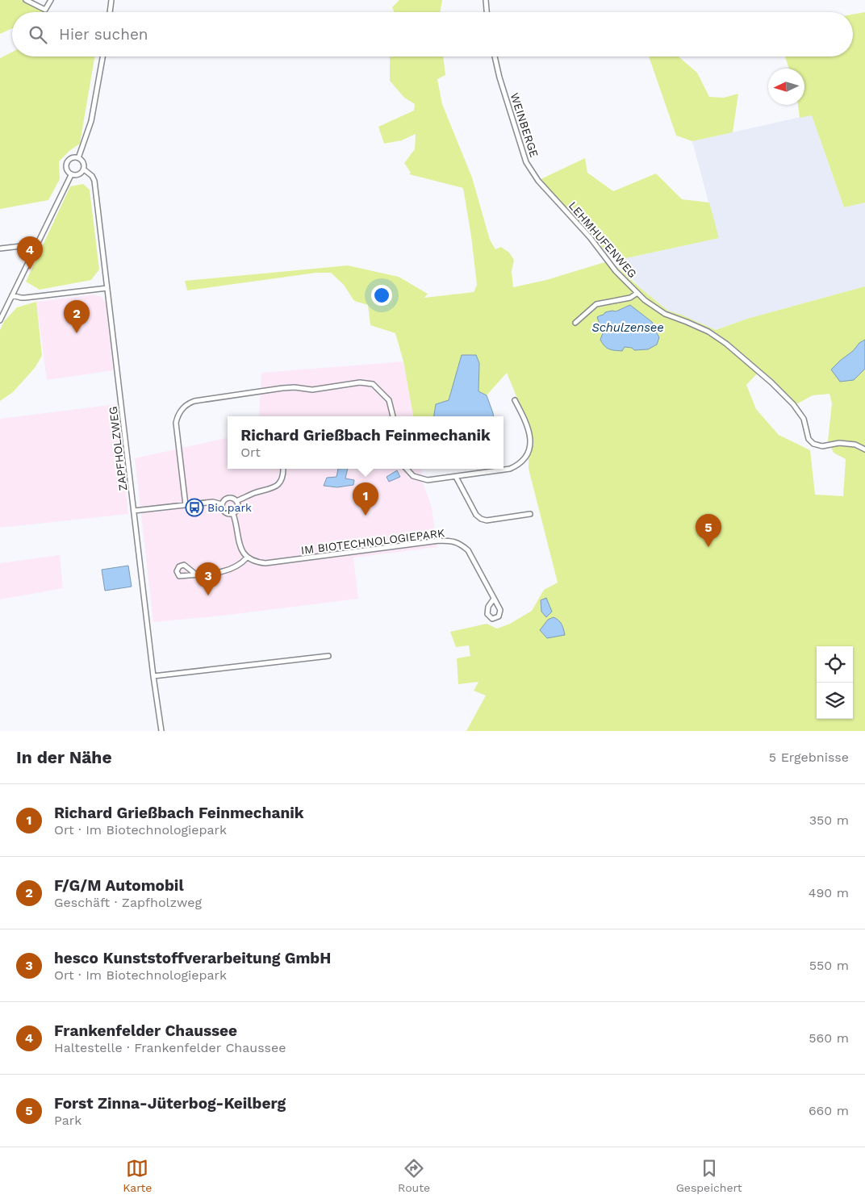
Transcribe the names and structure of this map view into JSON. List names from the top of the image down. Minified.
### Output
{"streets":{"street":["WEINBERGE","LEHMHUFENWEG","ZAPFHOLZWEG","IM BIOTECHNOLOGIEPARK"]},"crossings":[["WEINBERGE","LEHMHUFENWEG"]],"water":["Schulzensee"],"places":{"bus stop":["Bio.park"]},"north":"left","page":{"search":"Hier suchen","pins":["4","2","1","5","3"],"popup":["Richard Grießbach Feinmechanik","Ort"],"heading":["In der Nähe","5 Ergebnisse"],"list":[{"mark":"1","name":"Richard Grießbach Feinmechanik","note":"Ort · Im Biotechnologiepark","value":"350 m"},{"mark":"2","name":"F/G/M Automobil","note":"Geschäft · Zapfholzweg","value":"490 m"},{"mark":"3","name":"hesco Kunststoffverarbeitung GmbH","note":"Ort · Im Biotechnologiepark","value":"550 m"},{"mark":"4","name":"Frankenfelder Chaussee","note":"Haltestelle · Frankenfelder Chaussee","value":"560 m"},{"mark":"5","name":"Forst Zinna-Jüterbog-Keilberg","note":"Park","value":"660 m"}],"nav":["Karte","Route","Gespeichert"]}}
